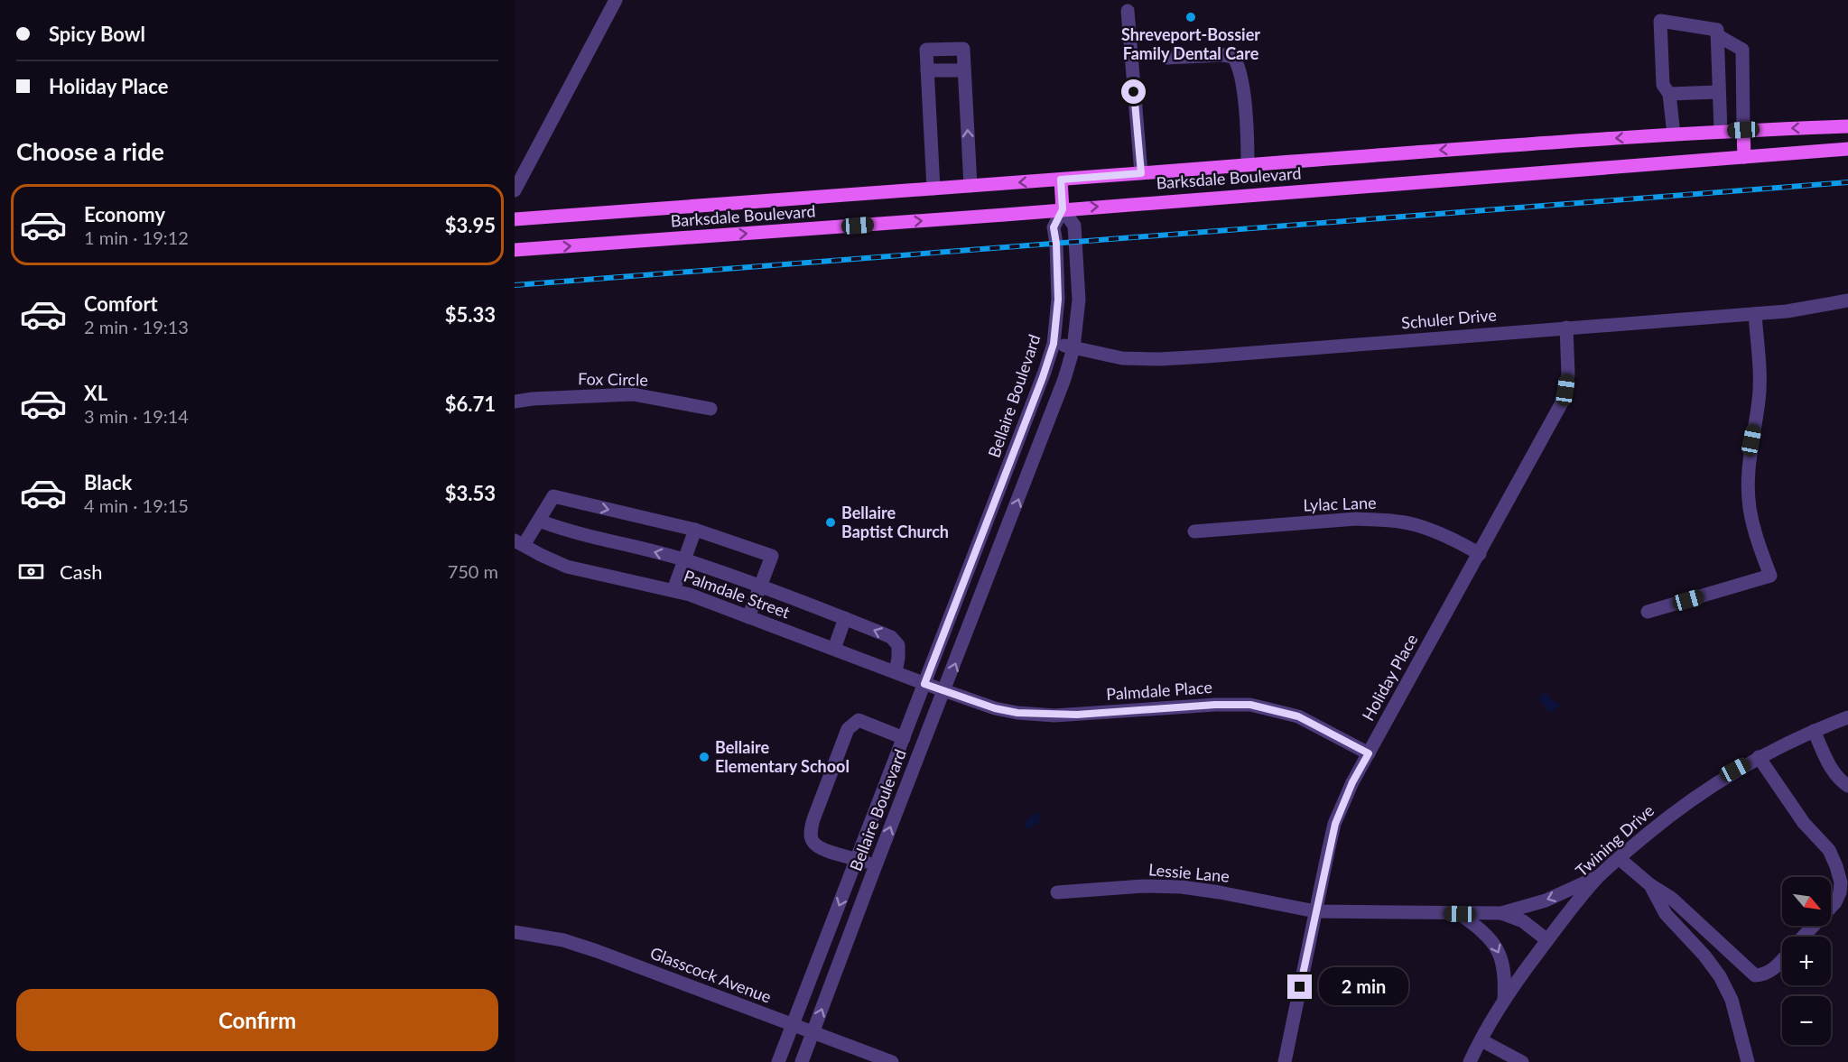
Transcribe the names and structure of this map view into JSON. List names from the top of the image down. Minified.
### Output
{"streets":{"main road":["Barksdale Boulevard"],"street":["Schuler Drive","Fox Circle","Bellaire Boulevard","Lylac Lane","Palmdale Street","Holiday Place","Palmdale Place","Twining Drive","Lessie Lane","Glasscock Avenue"]},"crossings":[["Barksdale Boulevard","Bellaire Boulevard"],["Schuler Drive","Bellaire Boulevard"],["Schuler Drive","Holiday Place"],["Bellaire Boulevard","Palmdale Street"],["Bellaire Boulevard","Palmdale Place"],["Bellaire Boulevard","Glasscock Avenue"],["Lylac Lane","Holiday Place"],["Palmdale Street","Palmdale Place"],["Holiday Place","Palmdale Place"],["Holiday Place","Lessie Lane"]],"places":["Shreveport-Bossier Family Dental Care","Bellaire Baptist Church","Bellaire Elementary School"],"north":"bottom right","page":{"banner":["Spicy Bowl","Holiday Place"],"heading":"Choose a ride","list":[{"name":"Economy","note":"1 min · 19:12","value":"$3.95"},{"name":"Comfort","note":"2 min · 19:13","value":"$5.33"},{"name":"XL","note":"3 min · 19:14","value":"$6.71"},{"name":"Black","note":"4 min · 19:15","value":"$3.53"}],"pay":["Cash","750 m"],"map_buttons":["+","−"],"bubble":"2 min","buttons":"Confirm"}}
